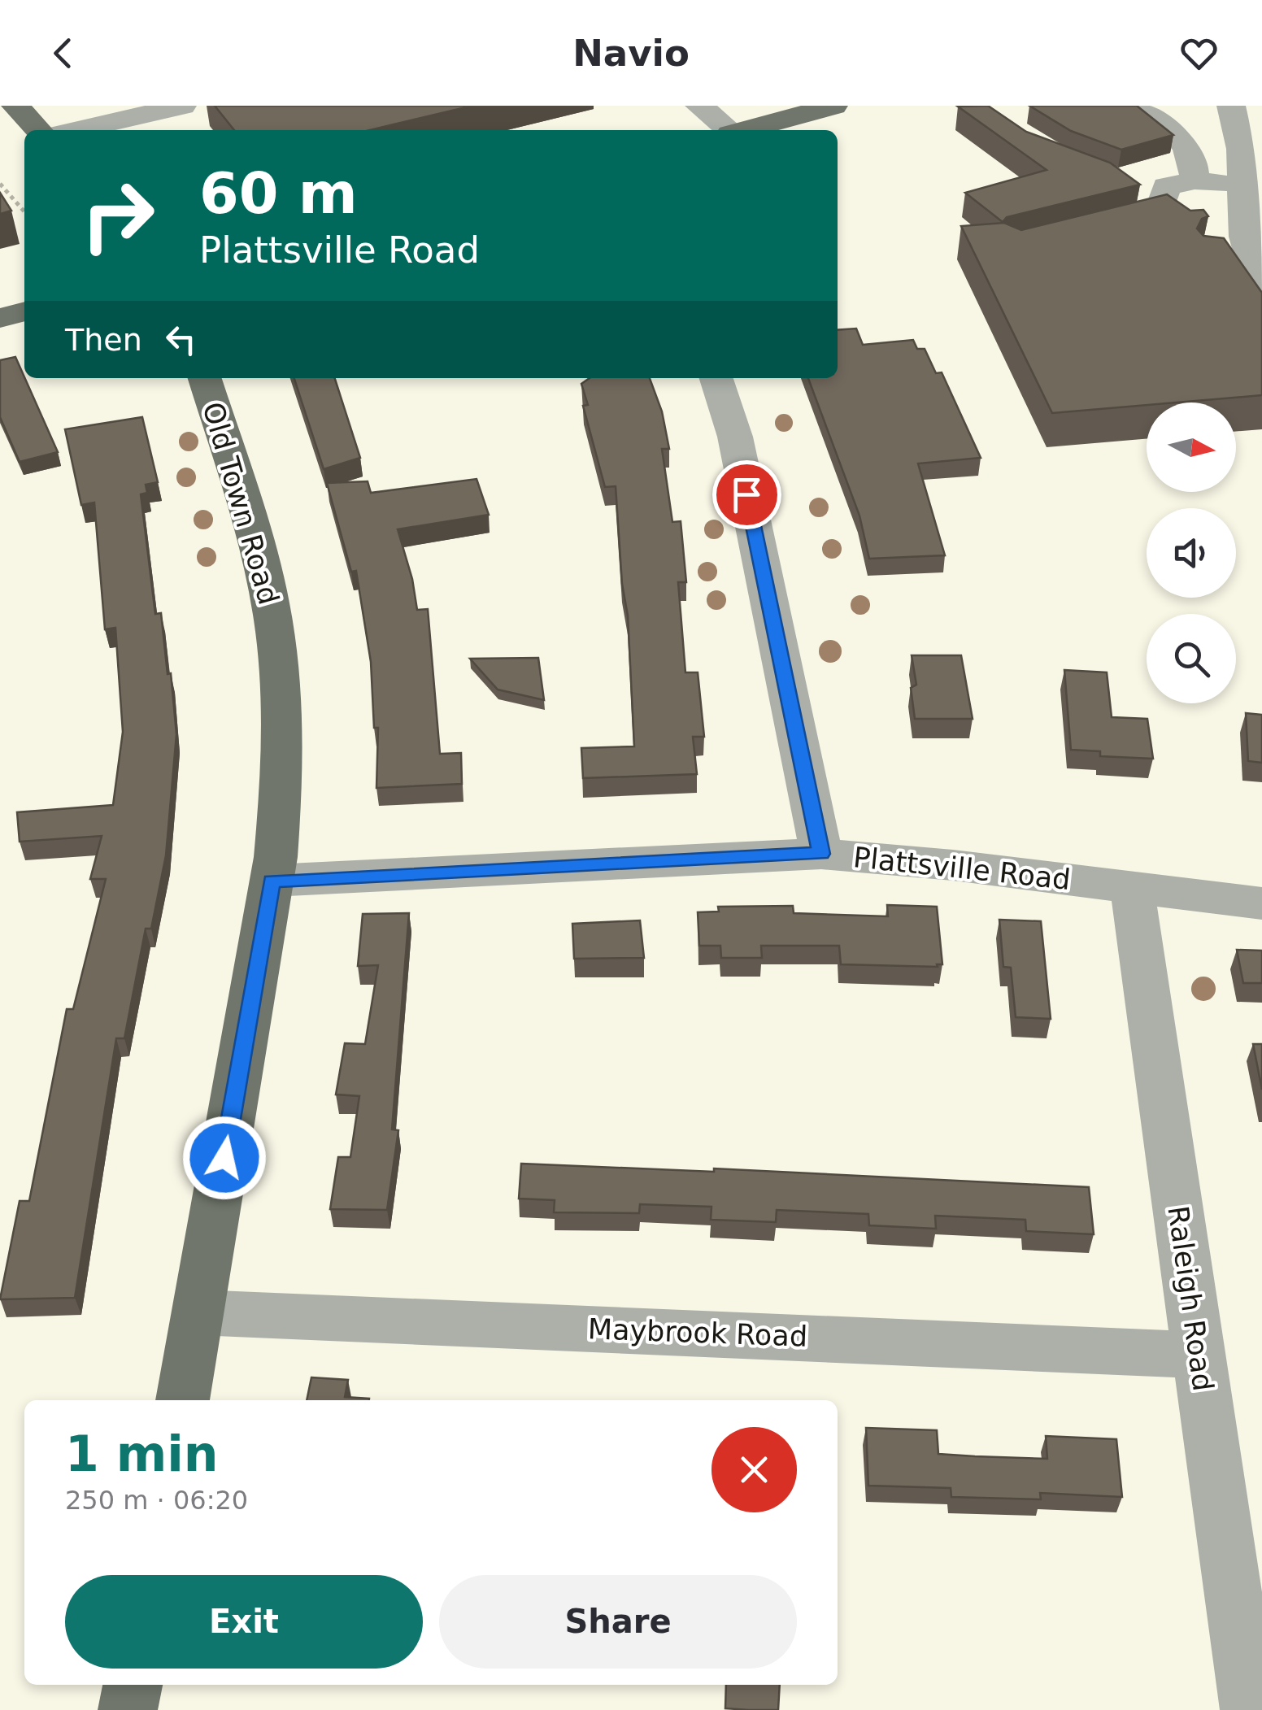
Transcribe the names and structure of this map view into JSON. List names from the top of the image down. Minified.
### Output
{"streets":{"main road":["Old Town Road"],"street":["Plattsville Road","Raleigh Road","Maybrook Road"]},"crossings":[["Old Town Road","Plattsville Road"],["Old Town Road","Maybrook Road"],["Plattsville Road","Raleigh Road"],["Raleigh Road","Maybrook Road"]],"north":"right","page":{"header":"Navio","turn":["60 m","Plattsville Road"],"then":"Then","heading":["1 min","250 m · 06:20"],"buttons":["Exit","Share"]}}
